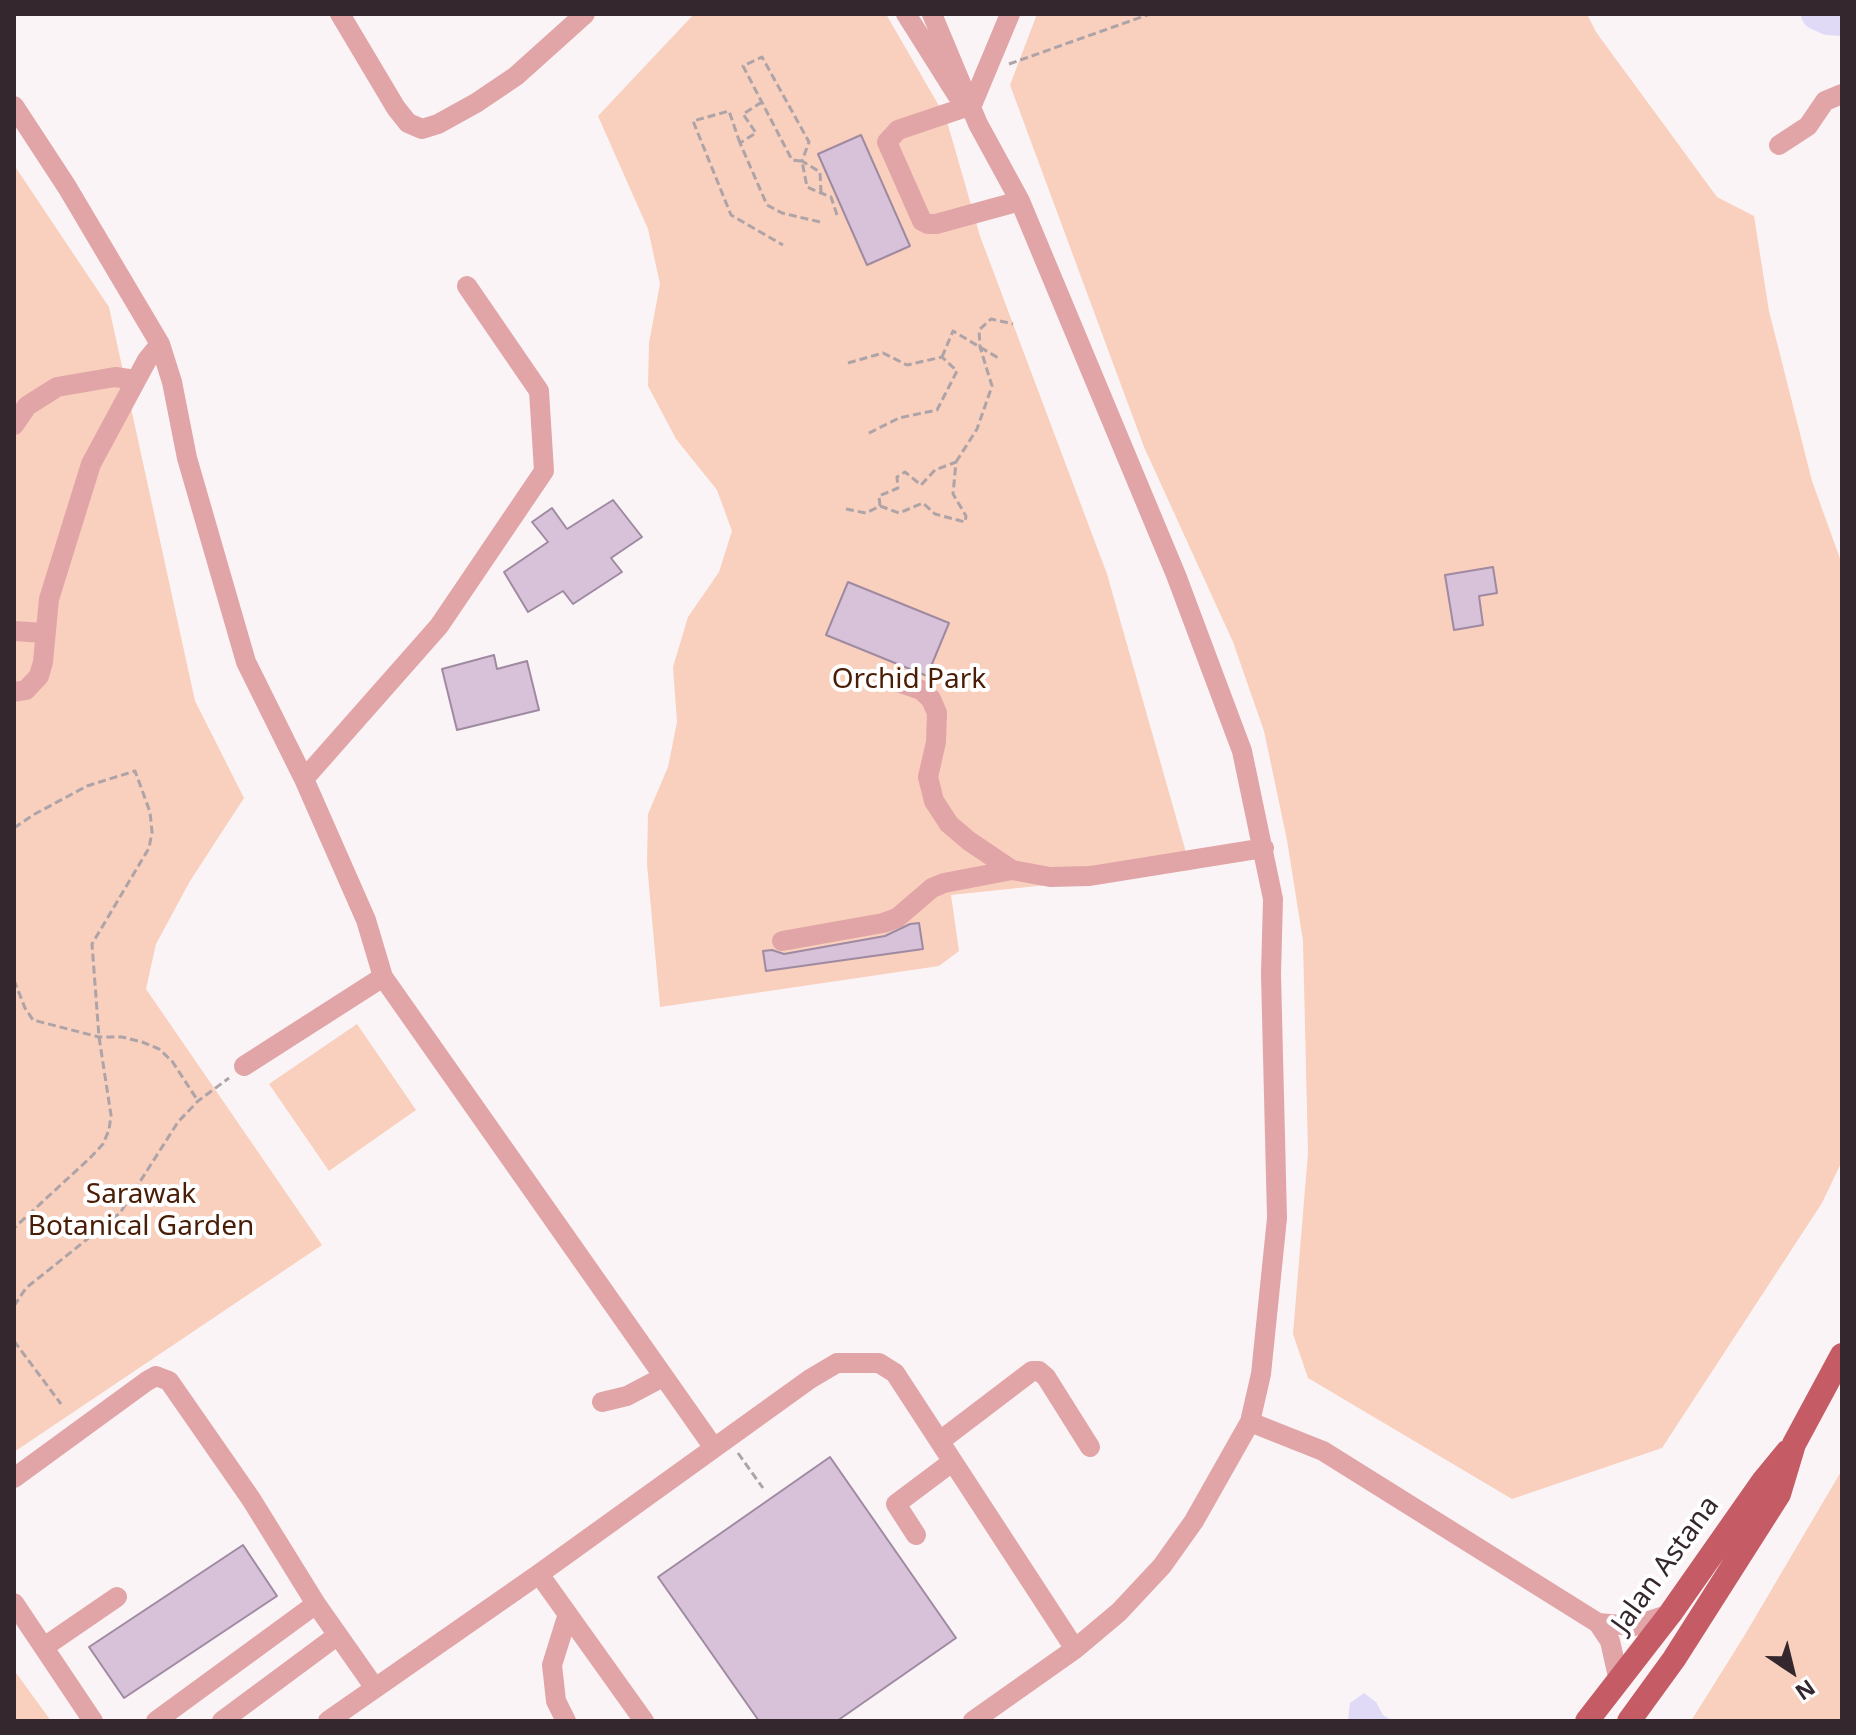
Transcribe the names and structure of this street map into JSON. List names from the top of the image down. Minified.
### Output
{"streets":{"main road":["Jalan Astana"]},"parks":["Orchid Park","Sarawak Botanical Garden"],"north":"bottom right"}
